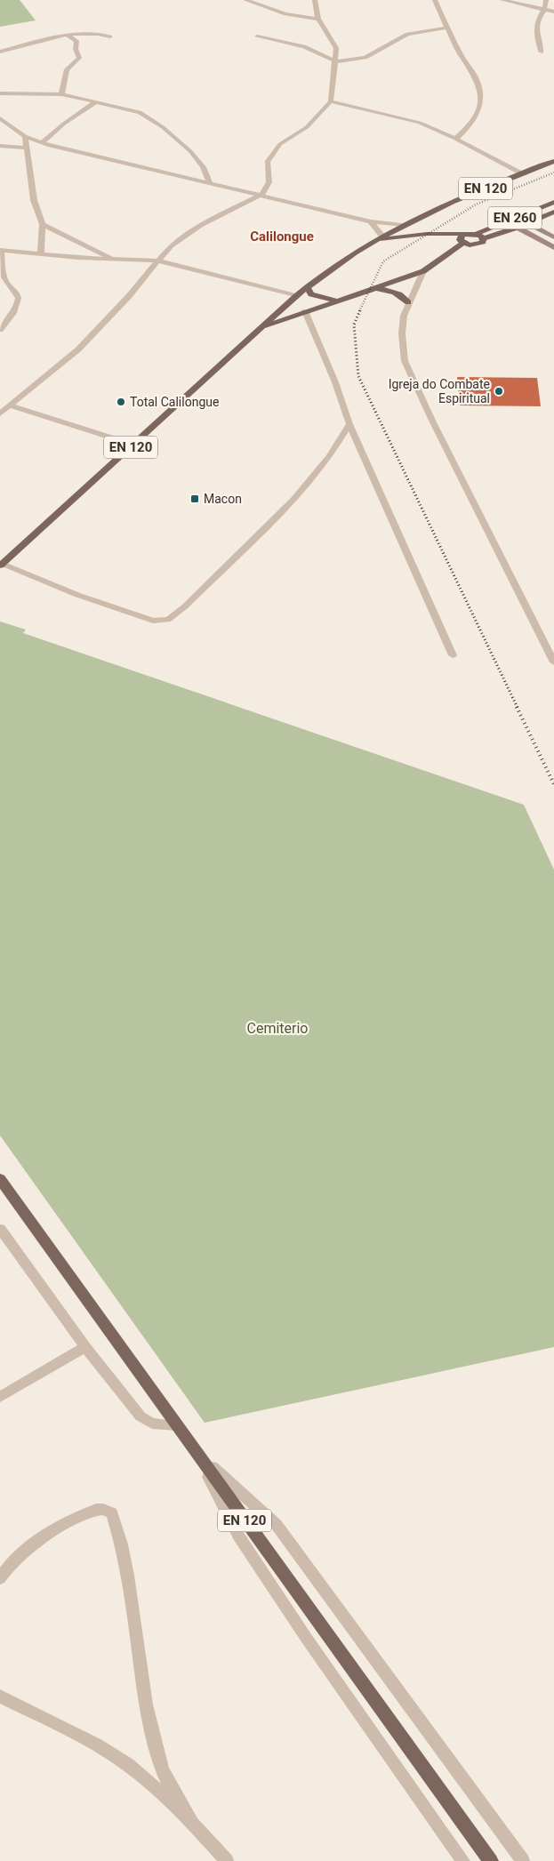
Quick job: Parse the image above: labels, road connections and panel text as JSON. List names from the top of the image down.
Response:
{
  "streets": {
    "main road": ["EN 120", "EN 260"]
  },
  "crossings": [
    ["EN 120", "EN 260"]
  ],
  "districts": ["Calilongue"],
  "parks": ["Cemiterio"],
  "places": {
    "other": ["Igreja do Combate Espiritual", "Total Calilongue"],
    "transit": ["Macon"]
  }
}
